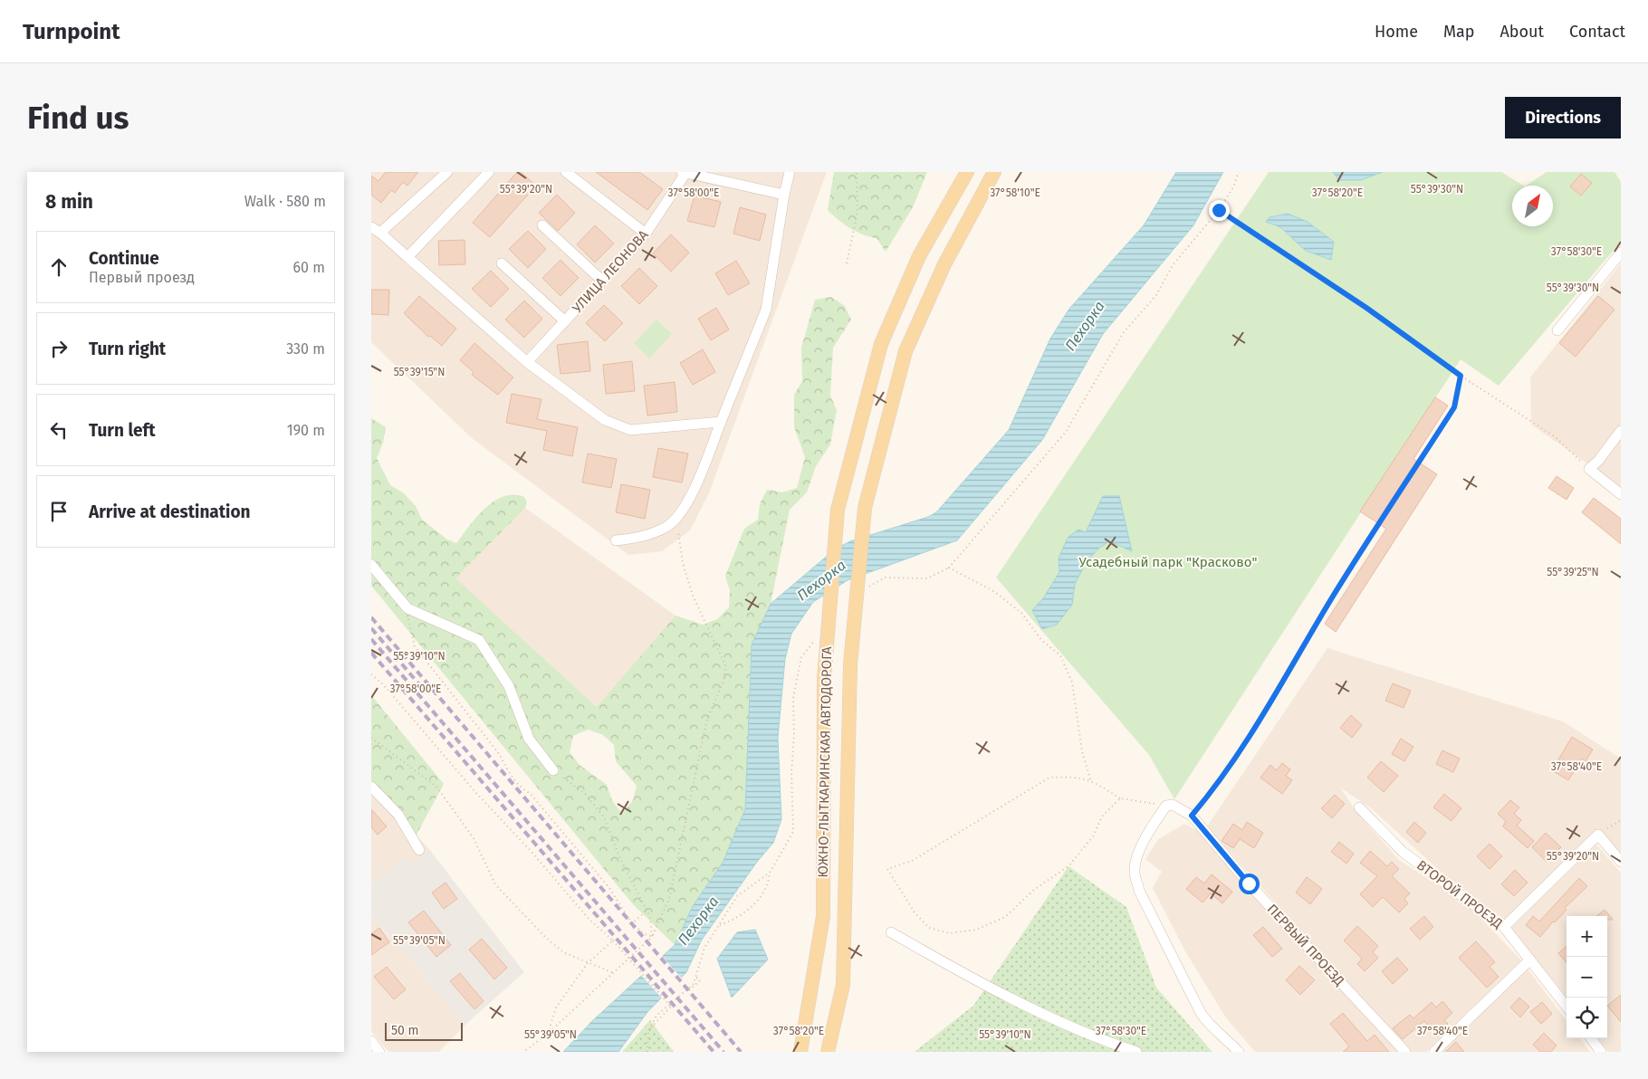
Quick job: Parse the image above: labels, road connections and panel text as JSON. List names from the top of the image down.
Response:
{
  "streets": {
    "main road": ["ЮЖНО-ЛЫТКАРИНСКАЯ АВТОДОРОГА"],
    "street": ["УЛИЦА ЛЕОНОВА", "ВТОРОЙ ПРОЕЗД", "ПЕРВЫЙ ПРОЕЗД"]
  },
  "water": ["Пехорка"],
  "parks": ["Усадебный парк \"Красково\""],
  "scale_bar": "50 m",
  "north": "top right",
  "page": {
    "header": "Turnpoint",
    "nav": [
      "Home",
      "Map",
      "About",
      "Contact"
    ],
    "buttons": "Directions",
    "title": "Find us",
    "heading": ["8 min", "Walk · 580 m"],
    "list": [
      ["Continue", "Первый проезд", "60 m"],
      ["Turn right", "330 m"],
      ["Turn left", "190 m"],
      "Arrive at destination"
    ],
    "map_buttons": ["+", "−"],
    "scale": "50 m"
  },
  "coordinates": [
    "55°39'30\"N",
    "55°39'20\"N",
    "37°58'00\"E",
    "37°58'10\"E",
    "37°58'20\"E",
    "37°58'30\"E",
    "55°39'15\"N",
    "55°39'25\"N",
    "55°39'10\"N",
    "37°58'40\"E",
    "55°39'05\"N"
  ]
}
